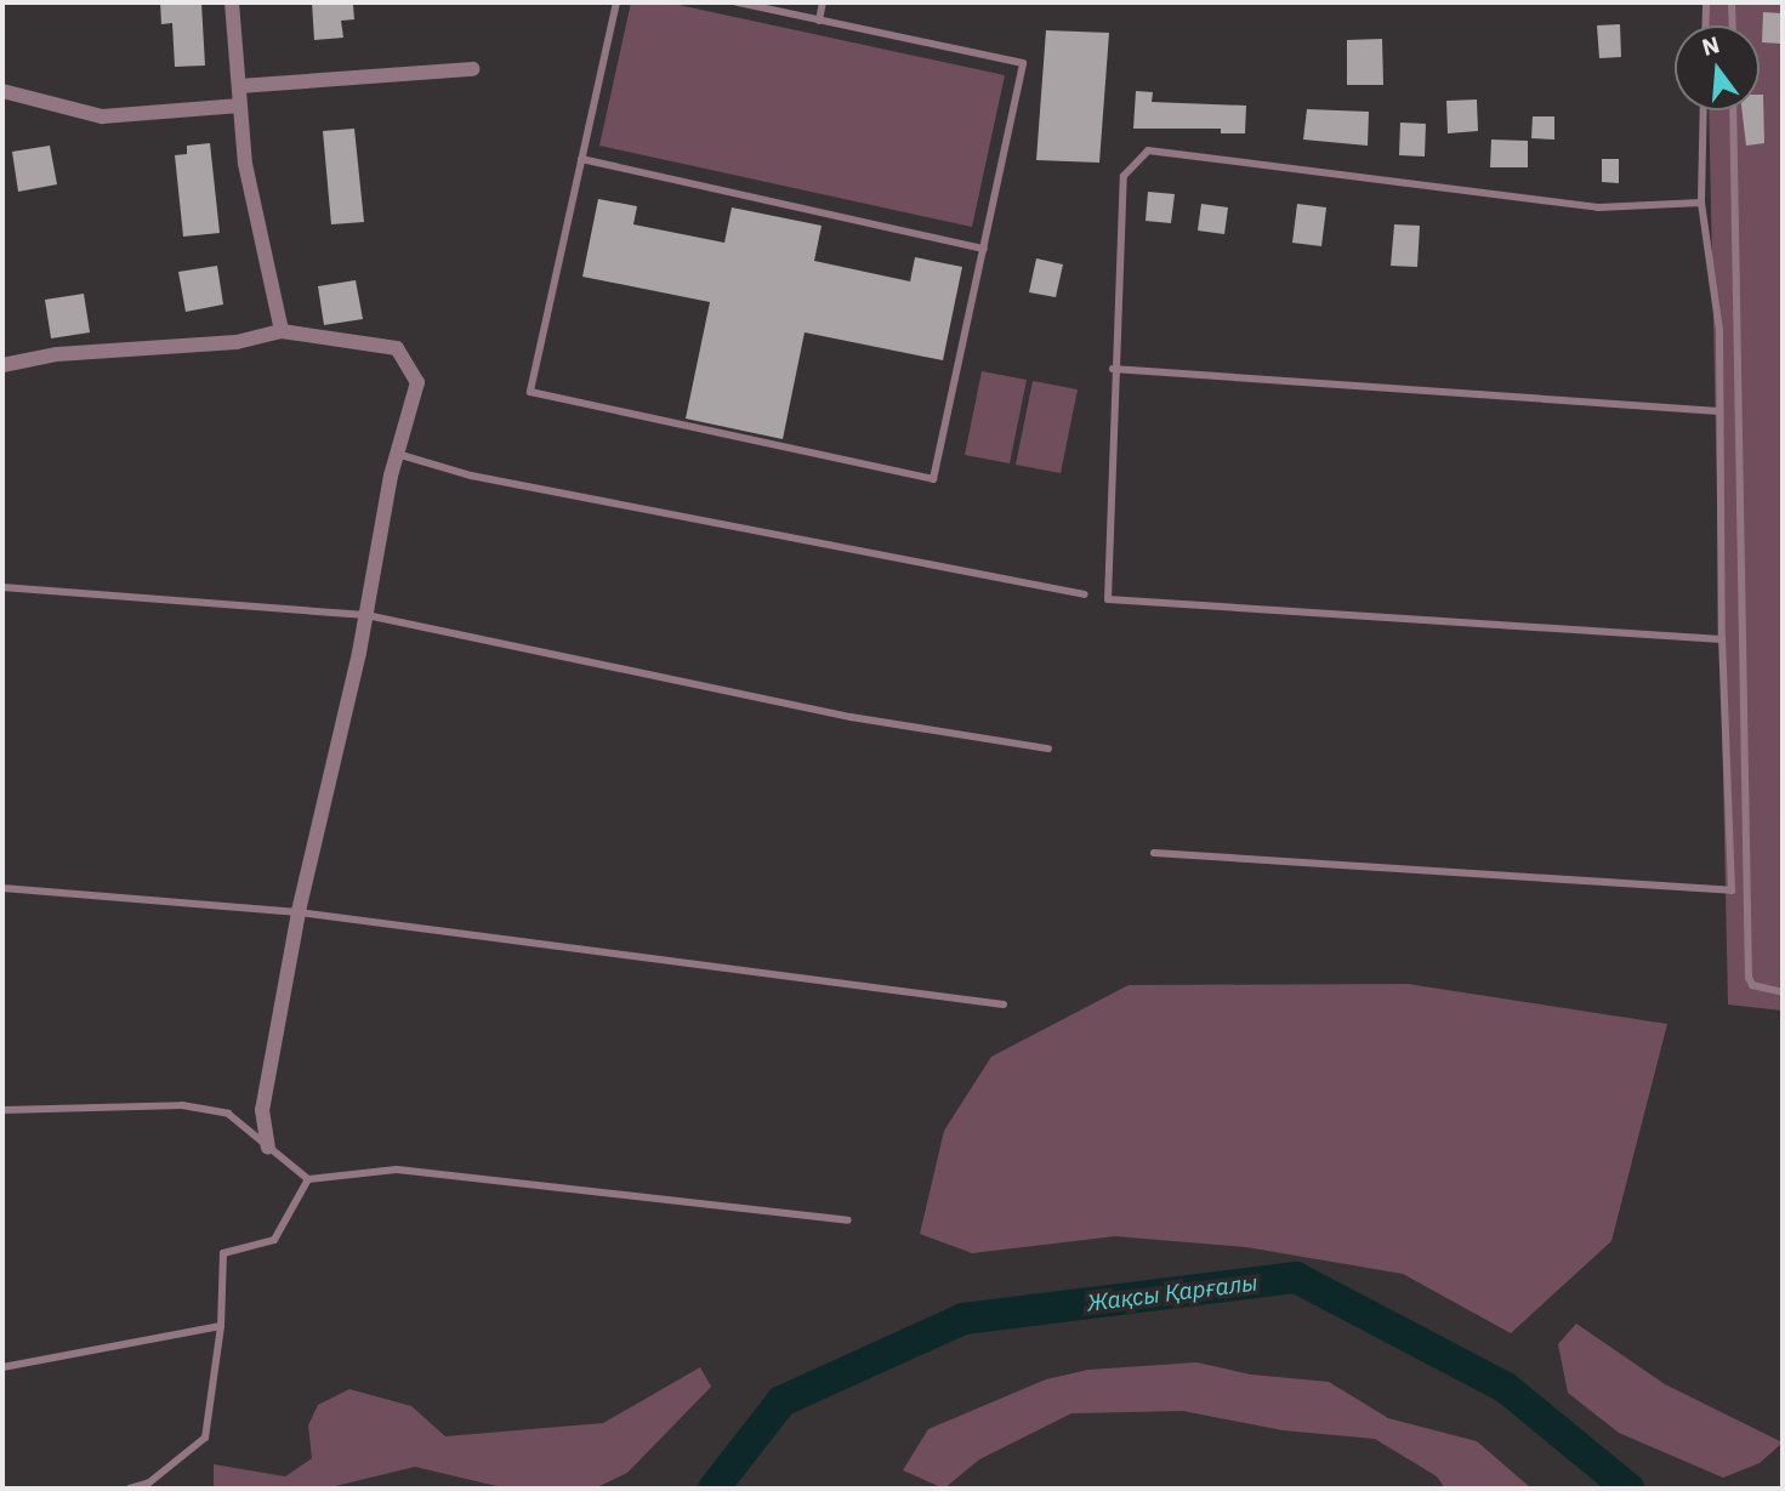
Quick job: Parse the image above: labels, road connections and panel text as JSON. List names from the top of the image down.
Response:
{
  "water": ["Жақсы Қарғалы"],
  "north": "top"
}
